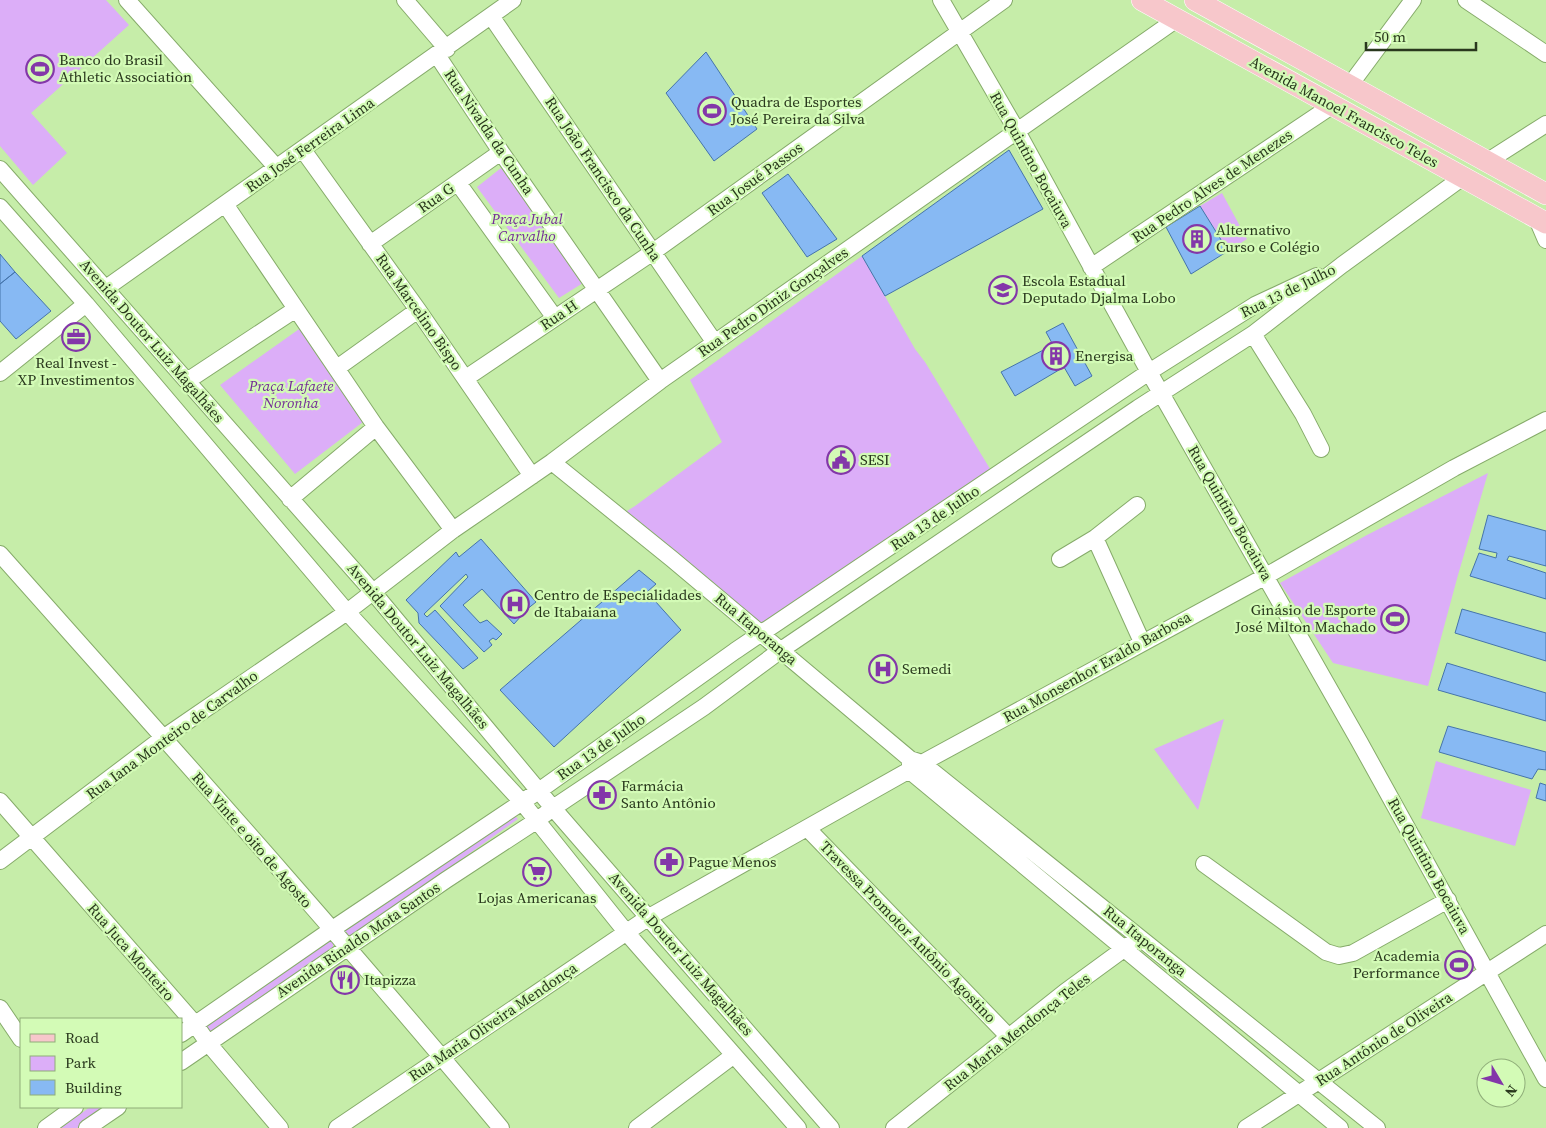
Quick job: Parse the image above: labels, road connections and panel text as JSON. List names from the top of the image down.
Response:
{
  "streets": {
    "main road": ["Avenida Manoel Francisco Teles"],
    "street": [
      "Rua Nivalda da Cunha",
      "Rua José Ferreira Lima",
      "Rua Quintino Bocaiuva",
      "Rua João Francisco da Cunha",
      "Rua Josué Passos",
      "Rua Pedro Alves de Menezes",
      "Rua G",
      "Rua 13 de Julho",
      "Rua Pedro Diniz Gonçalves",
      "Rua Marcelino Bispo",
      "Rua H",
      "Avenida Doutor Luiz Magalhães",
      "Rua Itaporanga",
      "Rua Monsenhor Eraldo Barbosa",
      "Rua Iana Monteiro de Carvalho",
      "Rua Vinte e oito de Agosto",
      "Travessa Promotor Antônio Agostino",
      "Avenida Rinaldo Mota Santos",
      "Rua Juca Monteiro",
      "Rua Maria Oliveira Mendonça",
      "Rua Maria Mendonça Teles",
      "Rua Antônio de Oliveira"
    ]
  },
  "crossings": [
    ["Avenida Manoel Francisco Teles", "Rua Pedro Alves de Menezes"],
    ["Avenida Manoel Francisco Teles", "Rua 13 de Julho"],
    ["Avenida Manoel Francisco Teles", "Rua Pedro Diniz Gonçalves"],
    ["Rua Nivalda da Cunha", "Rua José Ferreira Lima"],
    ["Rua Nivalda da Cunha", "Rua G"],
    ["Rua Nivalda da Cunha", "Rua Pedro Diniz Gonçalves"],
    ["Rua Nivalda da Cunha", "Rua H"],
    ["Rua José Ferreira Lima", "Rua João Francisco da Cunha"],
    ["Rua José Ferreira Lima", "Rua Marcelino Bispo"],
    ["Rua José Ferreira Lima", "Avenida Doutor Luiz Magalhães"],
    ["Rua Quintino Bocaiuva", "Rua Josué Passos"],
    ["Rua Quintino Bocaiuva", "Rua Pedro Alves de Menezes"],
    ["Rua Quintino Bocaiuva", "Rua 13 de Julho"],
    ["Rua Quintino Bocaiuva", "Rua Pedro Diniz Gonçalves"],
    ["Rua Quintino Bocaiuva", "Rua Monsenhor Eraldo Barbosa"],
    ["Rua Quintino Bocaiuva", "Rua Antônio de Oliveira"],
    ["Rua João Francisco da Cunha", "Rua Josué Passos"],
    ["Rua João Francisco da Cunha", "Rua Pedro Diniz Gonçalves"],
    ["Rua João Francisco da Cunha", "Rua H"],
    ["Rua Josué Passos", "Rua H"],
    ["Rua G", "Rua Marcelino Bispo"],
    ["Rua 13 de Julho", "Avenida Doutor Luiz Magalhães"],
    ["Rua 13 de Julho", "Rua Itaporanga"],
    ["Rua 13 de Julho", "Avenida Rinaldo Mota Santos"],
    ["Rua Pedro Diniz Gonçalves", "Rua Marcelino Bispo"],
    ["Rua Pedro Diniz Gonçalves", "Avenida Doutor Luiz Magalhães"],
    ["Rua Pedro Diniz Gonçalves", "Rua Itaporanga"],
    ["Rua Pedro Diniz Gonçalves", "Rua Iana Monteiro de Carvalho"],
    ["Rua Marcelino Bispo", "Rua H"],
    ["Avenida Doutor Luiz Magalhães", "Rua Monsenhor Eraldo Barbosa"],
    ["Avenida Doutor Luiz Magalhães", "Rua Iana Monteiro de Carvalho"],
    ["Avenida Doutor Luiz Magalhães", "Avenida Rinaldo Mota Santos"],
    ["Avenida Doutor Luiz Magalhães", "Rua Maria Oliveira Mendonça"],
    ["Rua Itaporanga", "Rua Monsenhor Eraldo Barbosa"],
    ["Rua Itaporanga", "Rua Maria Mendonça Teles"],
    ["Rua Itaporanga", "Rua Antônio de Oliveira"],
    ["Rua Monsenhor Eraldo Barbosa", "Travessa Promotor Antônio Agostino"],
    ["Rua Monsenhor Eraldo Barbosa", "Rua Maria Oliveira Mendonça"],
    ["Rua Iana Monteiro de Carvalho", "Rua Vinte e oito de Agosto"],
    ["Rua Iana Monteiro de Carvalho", "Rua Juca Monteiro"],
    ["Rua Vinte e oito de Agosto", "Avenida Rinaldo Mota Santos"],
    ["Rua Vinte e oito de Agosto", "Rua Maria Oliveira Mendonça"],
    ["Travessa Promotor Antônio Agostino", "Rua Maria Mendonça Teles"],
    ["Avenida Rinaldo Mota Santos", "Rua Juca Monteiro"]
  ],
  "parks": ["Praça Jubal Carvalho", "Praça Lafaete Noronha"],
  "places": {
    "sports": [
      "Banco do Brasil Athletic Association",
      "Quadra de Esportes José Pereira da Silva",
      "Ginásio de Esporte José Milton Machado",
      "Academia Performance"
    ],
    "building": ["Alternativo Curso e Colégio", "Energisa"],
    "school or university": ["Escola Estadual Deputado Djalma Lobo"],
    "office": ["Real Invest - XP Investimentos"],
    "public building": ["SESI"],
    "hospital": ["Centro de Especialidades de Itabaiana", "Semedi"],
    "pharmacy": ["Farmácia Santo Antônio", "Pague Menos"],
    "supermarket": ["Lojas Americanas"],
    "restaurant": ["Itapizza"]
  },
  "legend": ["Road", "Park", "Building"],
  "scale_bar": "50 m",
  "north": "bottom right"
}
